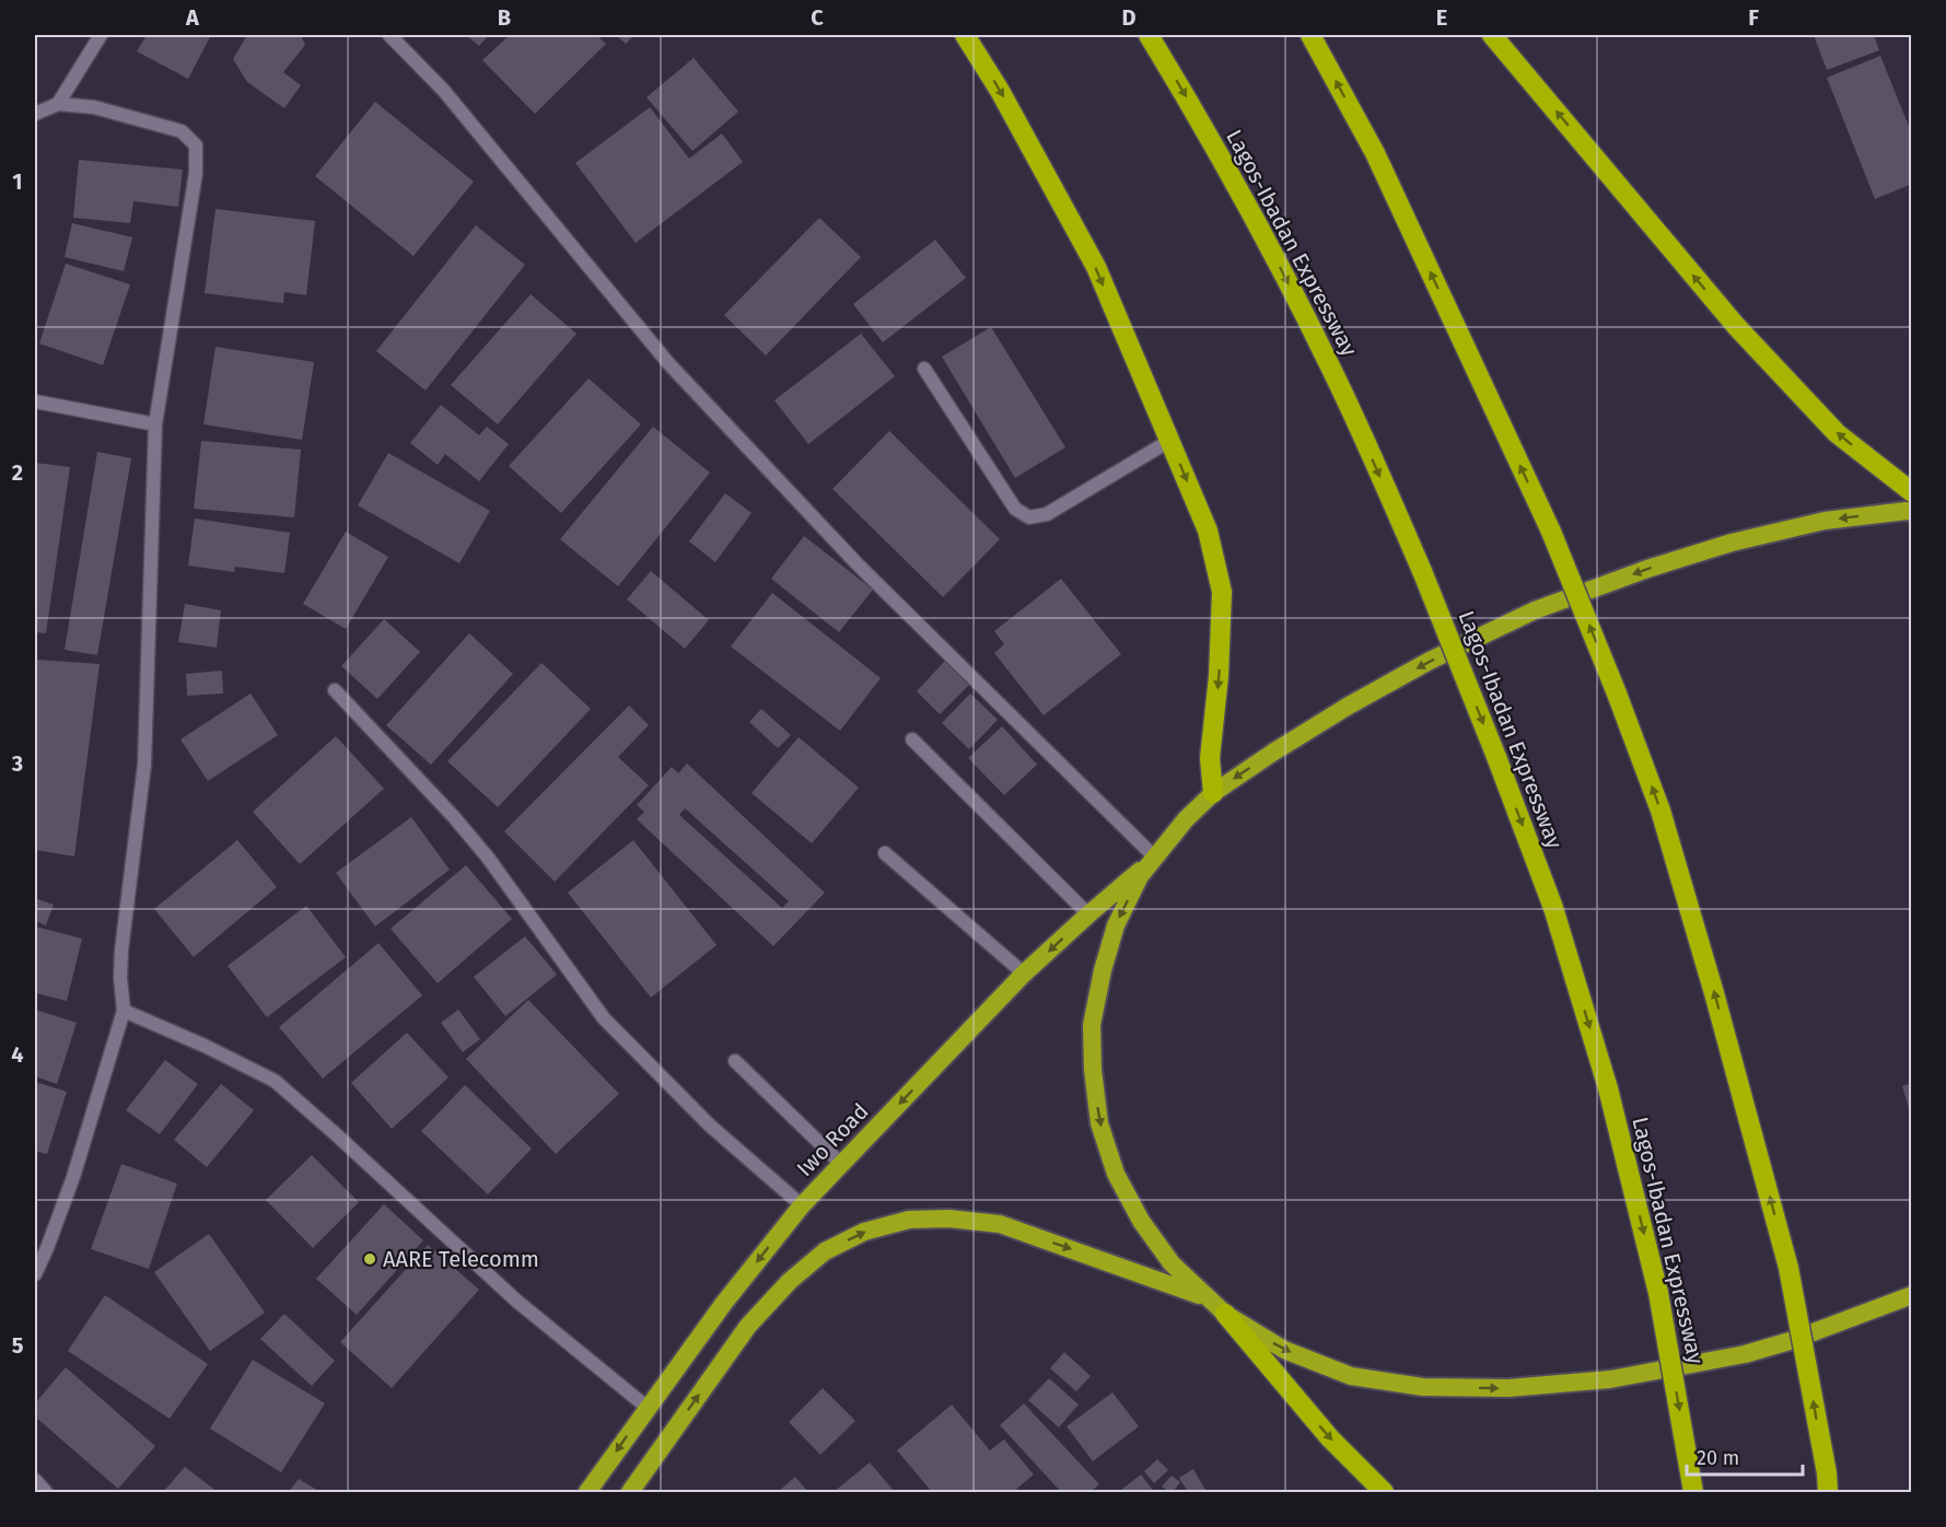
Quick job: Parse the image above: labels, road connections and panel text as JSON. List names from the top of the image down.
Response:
{
  "streets": {
    "highway": ["Lagos-Ibadan Expressway", "Iwo Road"]
  },
  "one_way": ["Iwo Road"],
  "places": ["AARE Telecomm"],
  "scale_bar": "20 m",
  "grid": {
    "columns": [
      "A",
      "B",
      "C",
      "D",
      "E",
      "F"
    ],
    "rows": [
      "1",
      "2",
      "3",
      "4",
      "5"
    ]
  }
}
